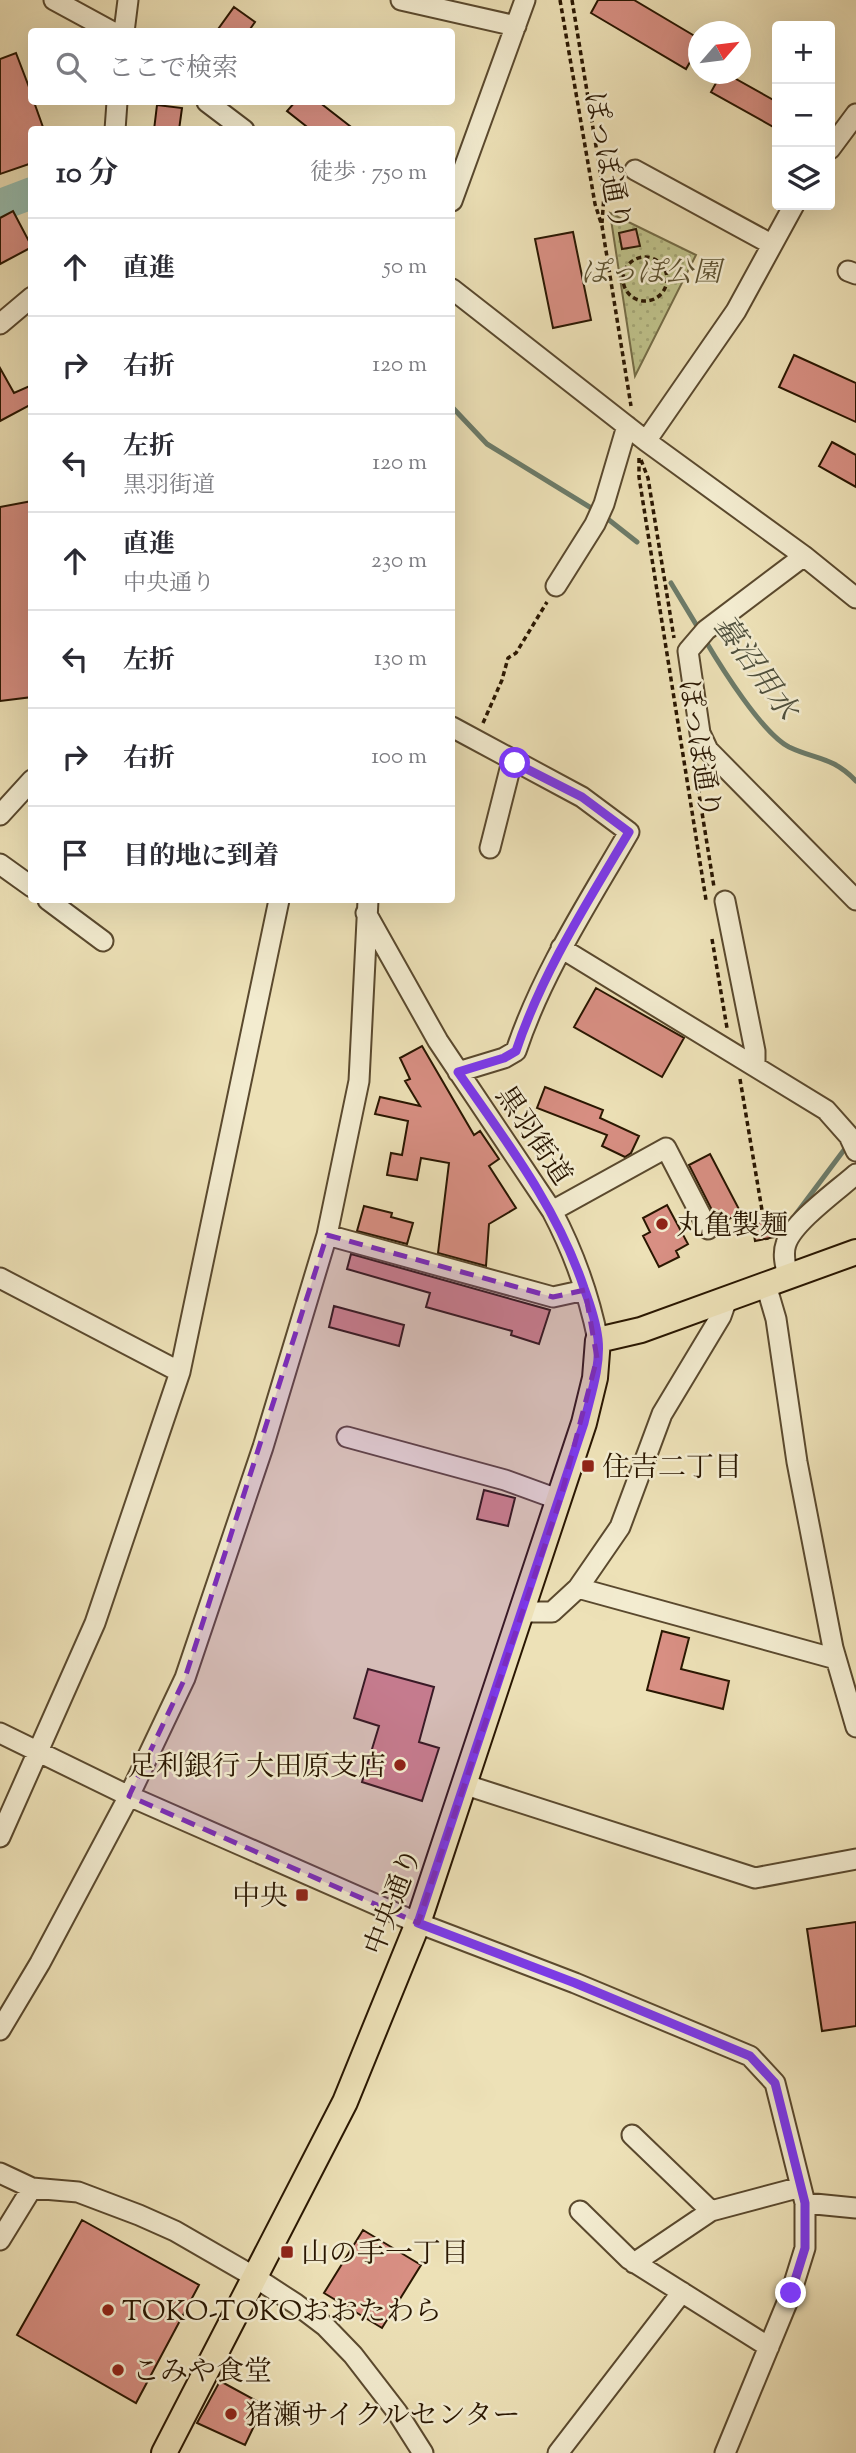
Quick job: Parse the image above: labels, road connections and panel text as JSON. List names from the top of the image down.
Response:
{
  "streets": {
    "main road": ["中央通り"],
    "street": ["黒羽街道"],
    "path": ["ぽっぽ通り"]
  },
  "crossings": [
    ["黒羽街道", "中央通り"]
  ],
  "water": ["蟇沼用水"],
  "parks": ["ぽっぽ公園"],
  "places": {
    "other": [
      "丸亀製麺",
      "足利銀行 大田原支店",
      "TOKO-TOKOおおたわら",
      "こみや食堂",
      "猪瀬サイクルセンター"
    ],
    "transit": ["住吉二丁目", "中央", "山の手一丁目"]
  },
  "north": "top right",
  "page": {
    "map_buttons": ["+", "−"],
    "search": "ここで検索",
    "heading": ["10 分", "徒歩 · 750 m"],
    "list": [
      ["直進", "50 m"],
      ["右折", "120 m"],
      ["左折", "黒羽街道", "120 m"],
      ["直進", "中央通り", "230 m"],
      ["左折", "130 m"],
      ["右折", "100 m"],
      "目的地に到着"
    ]
  }
}
